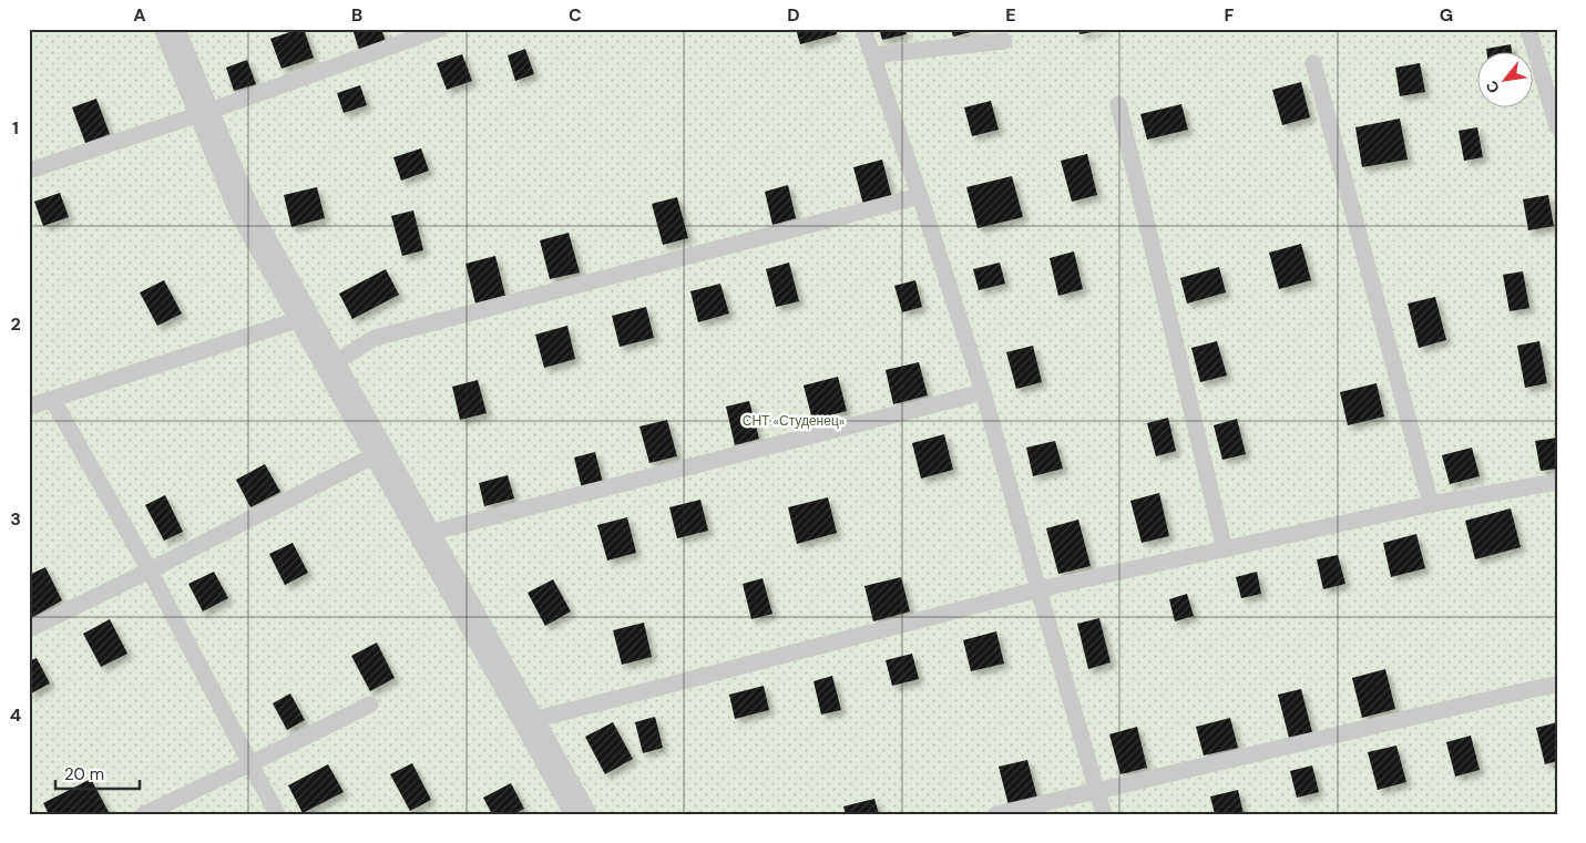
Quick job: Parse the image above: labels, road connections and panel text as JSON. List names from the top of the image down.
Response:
{
  "parks": ["СНТ «Студенец»"],
  "scale_bar": "20 m",
  "north": "bottom left",
  "grid": {
    "columns": [
      "A",
      "B",
      "C",
      "D",
      "E",
      "F",
      "G"
    ],
    "rows": [
      "1",
      "2",
      "3",
      "4"
    ]
  }
}
